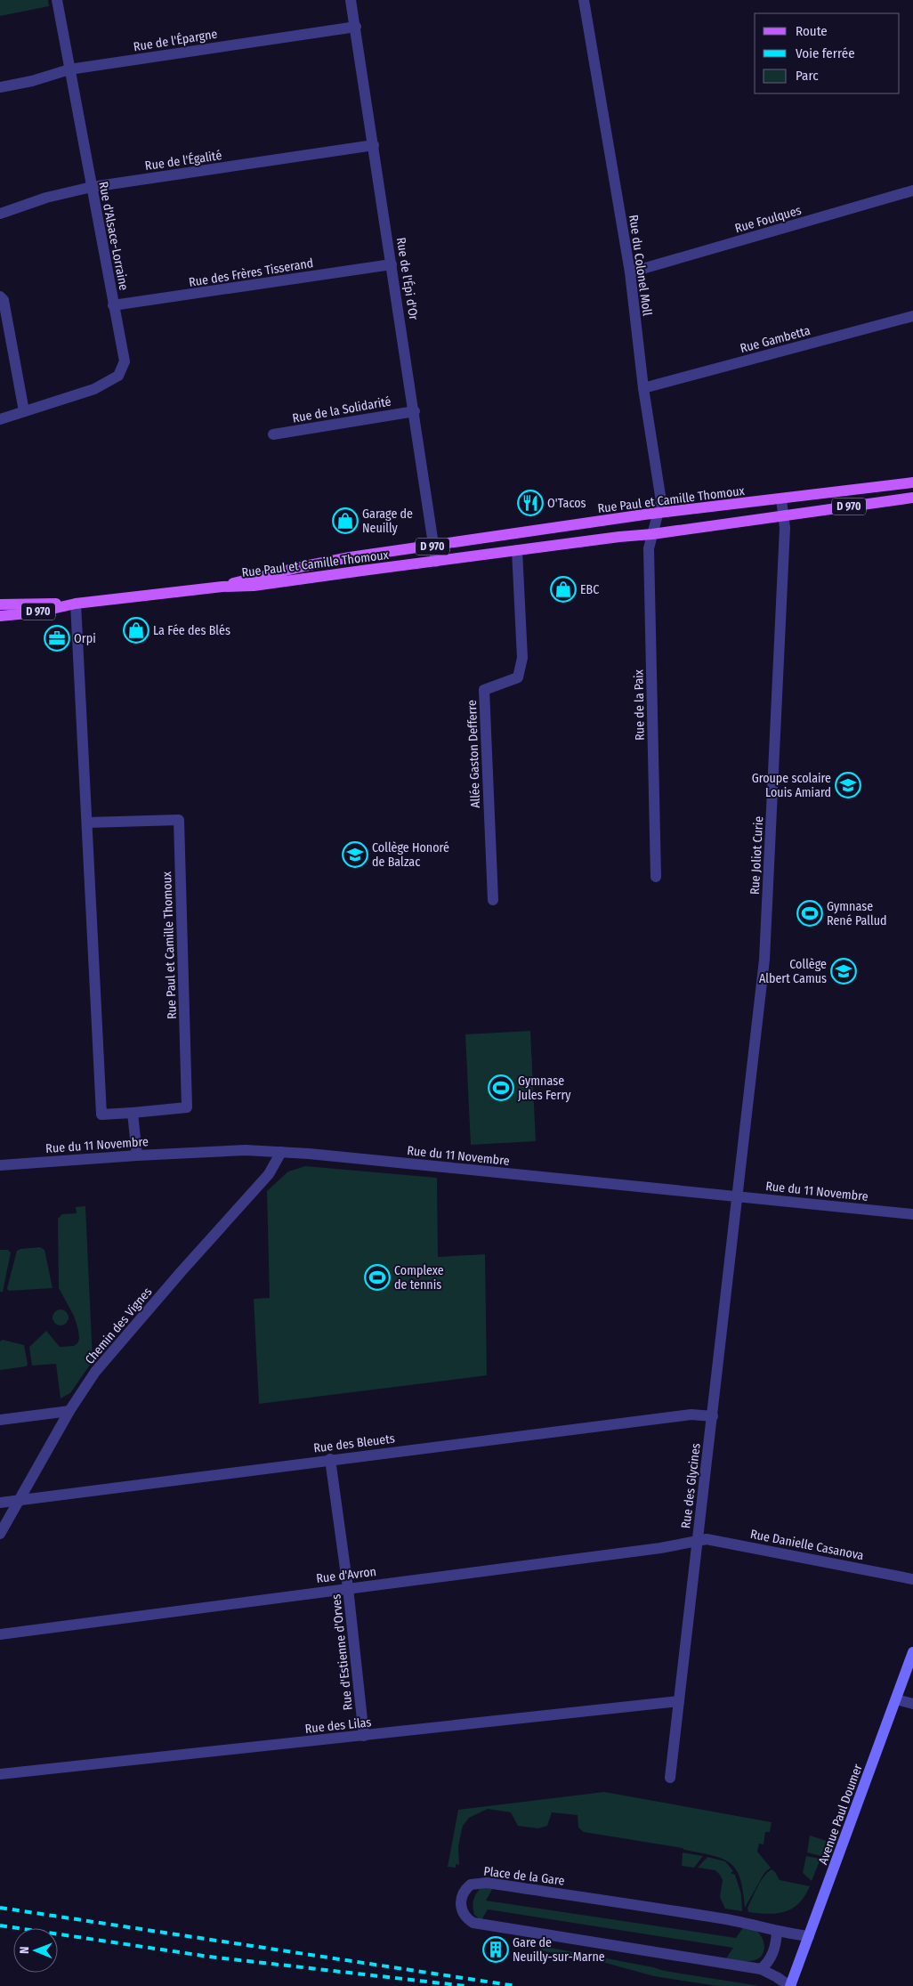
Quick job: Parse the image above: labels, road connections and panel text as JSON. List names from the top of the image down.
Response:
{
  "streets": {
    "main road": ["Rue Paul et Camille Thomoux", "D 970", "Avenue Paul Doumer"],
    "street": [
      "Rue de l'Épargne",
      "Rue de l'Égalité",
      "Rue Foulques",
      "Rue d'Alsace-Lorraine",
      "Rue du Colonel Moll",
      "Rue des Frères Tisserand",
      "Rue de l'Épi d'Or",
      "Rue Gambetta",
      "Rue de la Solidarité",
      "Rue de la Paix",
      "Allée Gaston Defferre",
      "Rue Joliot Curie",
      "Rue du 11 Novembre",
      "Chemin des Vignes",
      "Rue des Bleuets",
      "Rue des Glycines",
      "Rue Danielle Casanova",
      "Rue d'Avron",
      "Rue d'Estienne d'Orves",
      "Rue des Lilas",
      "Place de la Gare"
    ]
  },
  "crossings": [
    ["Rue de l'Épargne", "Rue d'Alsace-Lorraine"],
    ["Rue de l'Épargne", "Rue de l'Épi d'Or"],
    ["Rue de l'Égalité", "Rue d'Alsace-Lorraine"],
    ["Rue de l'Égalité", "Rue de l'Épi d'Or"],
    ["Rue Foulques", "Rue du Colonel Moll"],
    ["Rue d'Alsace-Lorraine", "Rue des Frères Tisserand"],
    ["Rue du Colonel Moll", "Rue Gambetta"],
    ["Rue du Colonel Moll", "Rue Paul et Camille Thomoux"],
    ["Rue du Colonel Moll", "Rue de la Paix"],
    ["Rue des Frères Tisserand", "Rue de l'Épi d'Or"],
    ["Rue de l'Épi d'Or", "Rue de la Solidarité"],
    ["Rue de l'Épi d'Or", "Rue Paul et Camille Thomoux"],
    ["Rue Paul et Camille Thomoux", "Rue de la Paix"],
    ["Rue Paul et Camille Thomoux", "Allée Gaston Defferre"],
    ["Rue Paul et Camille Thomoux", "Rue Joliot Curie"],
    ["Rue Joliot Curie", "Rue du 11 Novembre"],
    ["Rue Joliot Curie", "Rue des Glycines"],
    ["Rue du 11 Novembre", "Chemin des Vignes"],
    ["Rue du 11 Novembre", "Rue des Glycines"],
    ["Chemin des Vignes", "Rue des Bleuets"],
    ["Rue des Bleuets", "Rue des Glycines"],
    ["Rue des Bleuets", "Rue d'Estienne d'Orves"],
    ["Rue des Glycines", "Rue Danielle Casanova"],
    ["Rue des Glycines", "Rue d'Avron"],
    ["Rue des Glycines", "Rue des Lilas"],
    ["Rue Danielle Casanova", "Rue d'Avron"],
    ["Rue d'Avron", "Rue d'Estienne d'Orves"],
    ["Rue d'Estienne d'Orves", "Rue des Lilas"],
    ["Avenue Paul Doumer", "Place de la Gare"]
  ],
  "places": {
    "restaurant": ["O'Tacos"],
    "shop": ["Garage de Neuilly", "EBC", "La Fée des Blés"],
    "office": ["Orpi"],
    "school or university": ["Groupe scolaire Louis Amiard", "Collège Honoré de Balzac", "Collège Albert Camus"],
    "sports": ["Gymnase René Pallud", "Gymnase Jules Ferry", "Complexe de tennis"],
    "building": ["Gare de Neuilly-sur-Marne"]
  },
  "legend": ["Route", "Voie ferrée", "Parc"],
  "north": "left"
}
